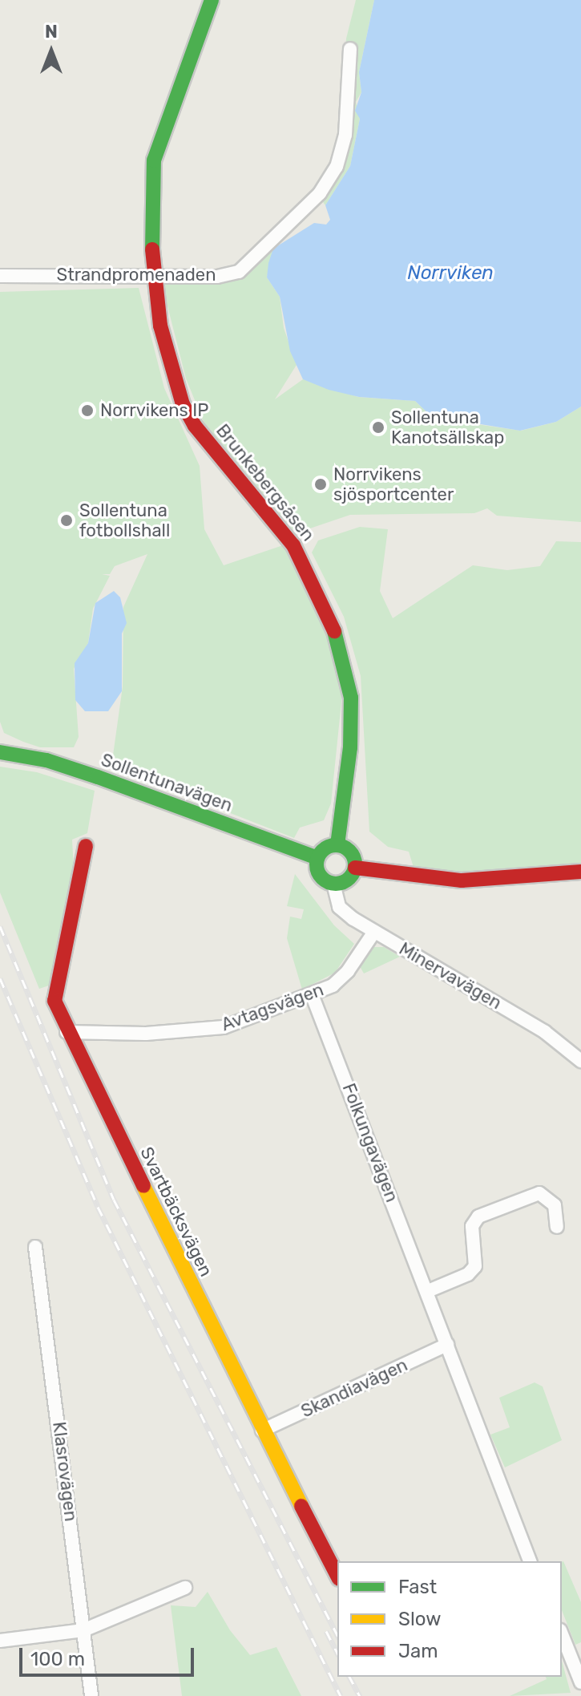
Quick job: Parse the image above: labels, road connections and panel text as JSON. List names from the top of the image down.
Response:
{
  "streets": {
    "street": [
      "Strandpromenaden",
      "Brunkebergsåsen",
      "Sollentunavägen",
      "Minervavägen",
      "Avtagsvägen",
      "Folkungavägen",
      "Svartbäcksvägen",
      "Skandiavägen",
      "Klasrovägen"
    ]
  },
  "crossings": [
    ["Strandpromenaden", "Brunkebergsåsen"],
    ["Brunkebergsåsen", "Sollentunavägen"],
    ["Brunkebergsåsen", "Minervavägen"],
    ["Sollentunavägen", "Minervavägen"],
    ["Minervavägen", "Avtagsvägen"],
    ["Avtagsvägen", "Folkungavägen"],
    ["Avtagsvägen", "Svartbäcksvägen"],
    ["Folkungavägen", "Skandiavägen"],
    ["Svartbäcksvägen", "Skandiavägen"]
  ],
  "water": ["Norrviken"],
  "places": [
    "Norrvikens IP",
    "Sollentuna Kanotsällskap",
    "Norrvikens sjösportcenter",
    "Sollentuna fotbollshall"
  ],
  "legend": ["Fast", "Slow", "Jam"],
  "scale_bar": "100 m",
  "north": "top"
}
